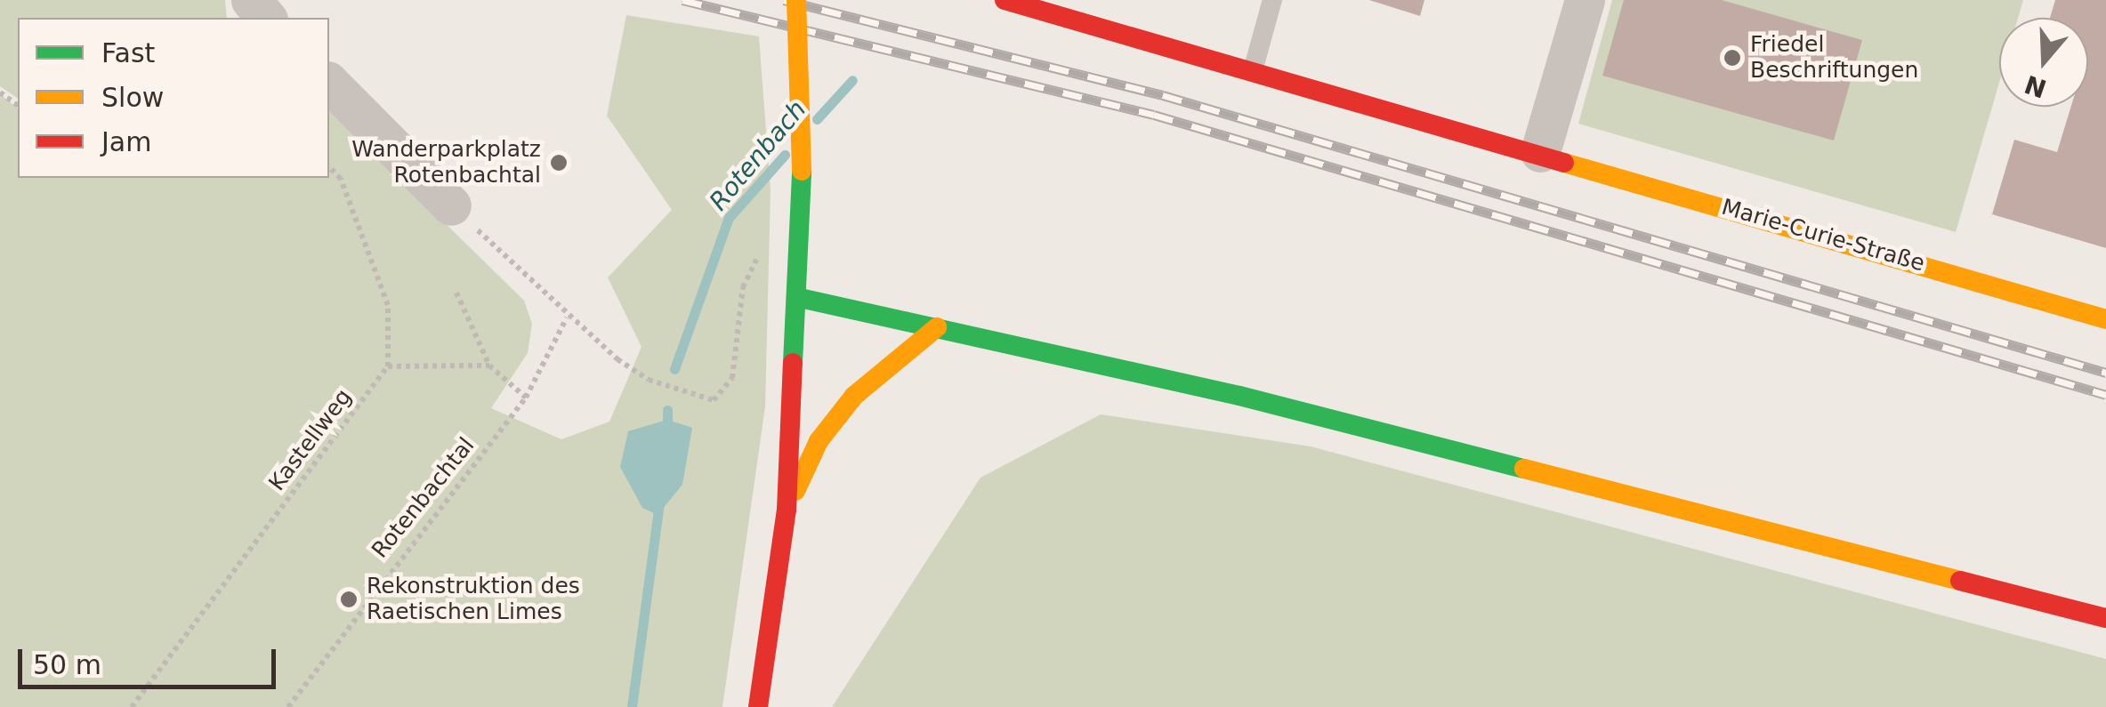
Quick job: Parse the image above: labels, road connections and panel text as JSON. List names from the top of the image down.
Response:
{
  "streets": {
    "street": ["Marie-Curie-Straße"],
    "path": ["Kastellweg", "Rotenbachtal"]
  },
  "water": ["Rotenbach"],
  "places": ["Friedel Beschriftungen", "Wanderparkplatz Rotenbachtal", "Rekonstruktion des Raetischen Limes"],
  "legend": ["Fast", "Slow", "Jam"],
  "scale_bar": "50 m",
  "north": "bottom"
}
